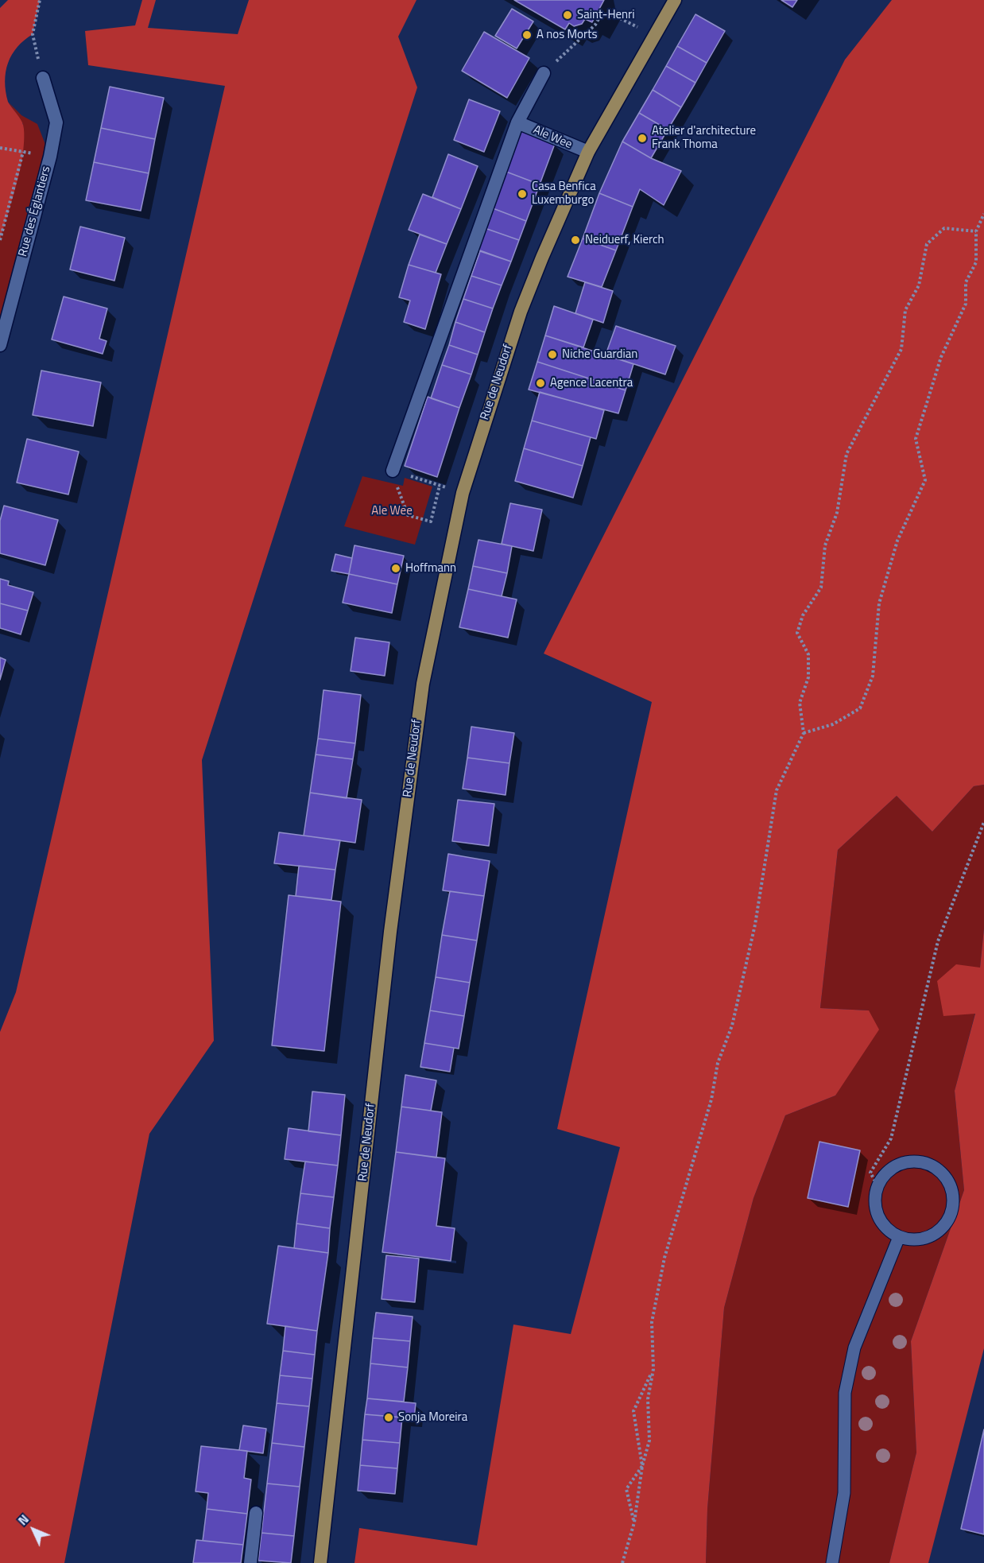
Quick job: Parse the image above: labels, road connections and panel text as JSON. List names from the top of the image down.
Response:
{
  "streets": {
    "main road": ["Rue de Neudorf"],
    "street": ["Ale Wee", "Rue des Églantiers"]
  },
  "crossings": [
    ["Ale Wee", "Rue de Neudorf"]
  ],
  "parks": ["Ale Wee"],
  "places": [
    "Saint-Henri",
    "A nos Morts",
    "Atelier d'architecture Frank Thoma",
    "Casa Benfica Luxemburgo",
    "Neiduerf, Kierch",
    "Niche Guardian",
    "Agence Lacentra",
    "Hoffmann",
    "Sonja Moreira"
  ],
  "north": "top left"
}
